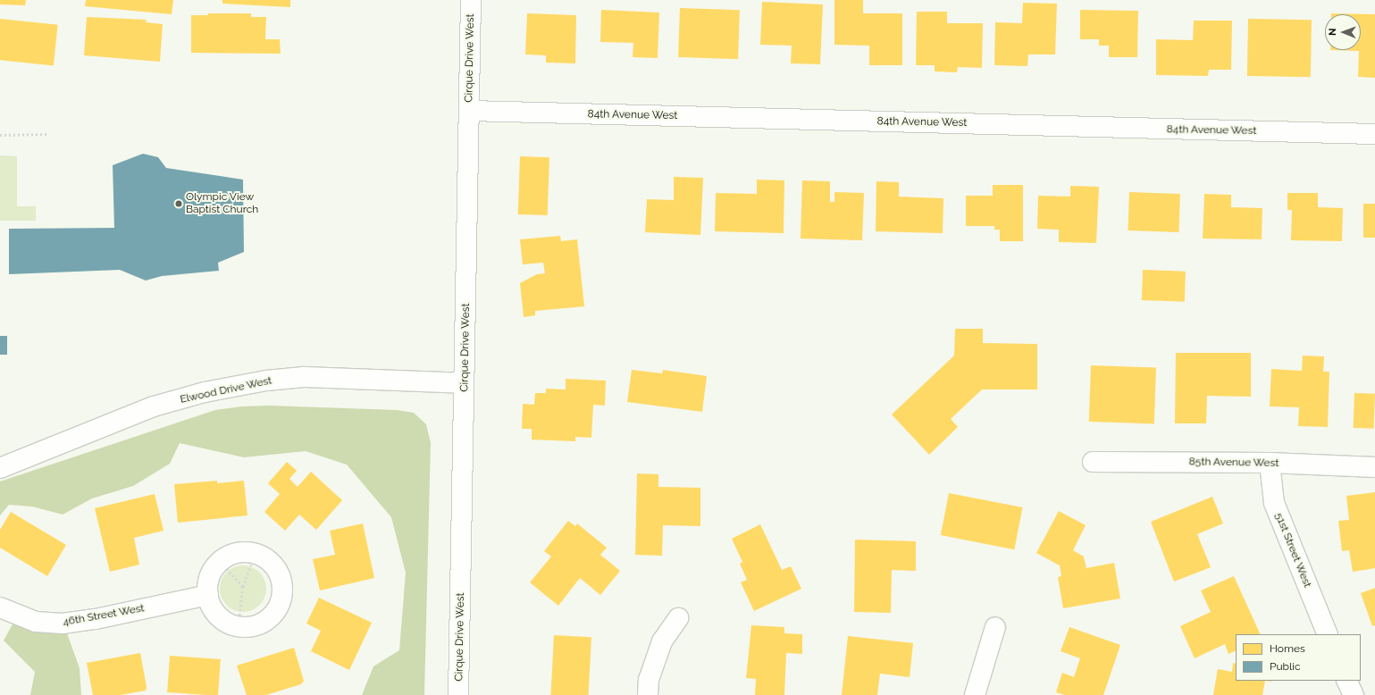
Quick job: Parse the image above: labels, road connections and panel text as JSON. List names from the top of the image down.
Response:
{
  "streets": {
    "street": [
      "Cirque Drive West",
      "84th Avenue West",
      "Elwood Drive West",
      "85th Avenue West",
      "51st Street West",
      "46th Street West"
    ]
  },
  "crossings": [
    ["Cirque Drive West", "84th Avenue West"],
    ["Cirque Drive West", "Elwood Drive West"],
    ["85th Avenue West", "51st Street West"]
  ],
  "places": ["Olympic View Baptist Church"],
  "legend": ["Homes", "Public"],
  "north": "left"
}
